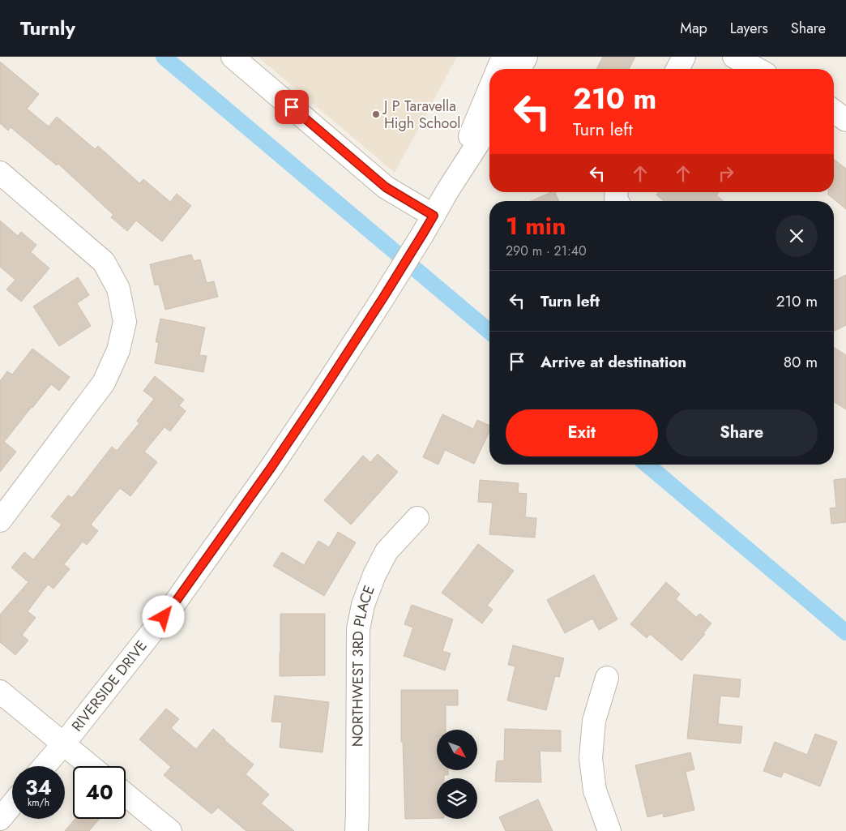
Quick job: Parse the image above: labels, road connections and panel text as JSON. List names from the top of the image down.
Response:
{
  "streets": {
    "street": ["NORTHWEST 3RD PLACE", "RIVERSIDE DRIVE"]
  },
  "places": ["J P Taravella High School"],
  "north": "bottom right",
  "page": {
    "header": "Turnly",
    "nav": ["Map", "Layers", "Share"],
    "turn": ["210 m", "Turn left"],
    "heading": ["1 min", "290 m · 21:40"],
    "list": [
      {
        "name": "Turn left",
        "value": "210 m"
      },
      {
        "name": "Arrive at destination",
        "value": "80 m"
      }
    ],
    "buttons": ["Exit", "Share"],
    "speed": "34 km/h",
    "limit": "40"
  }
}
